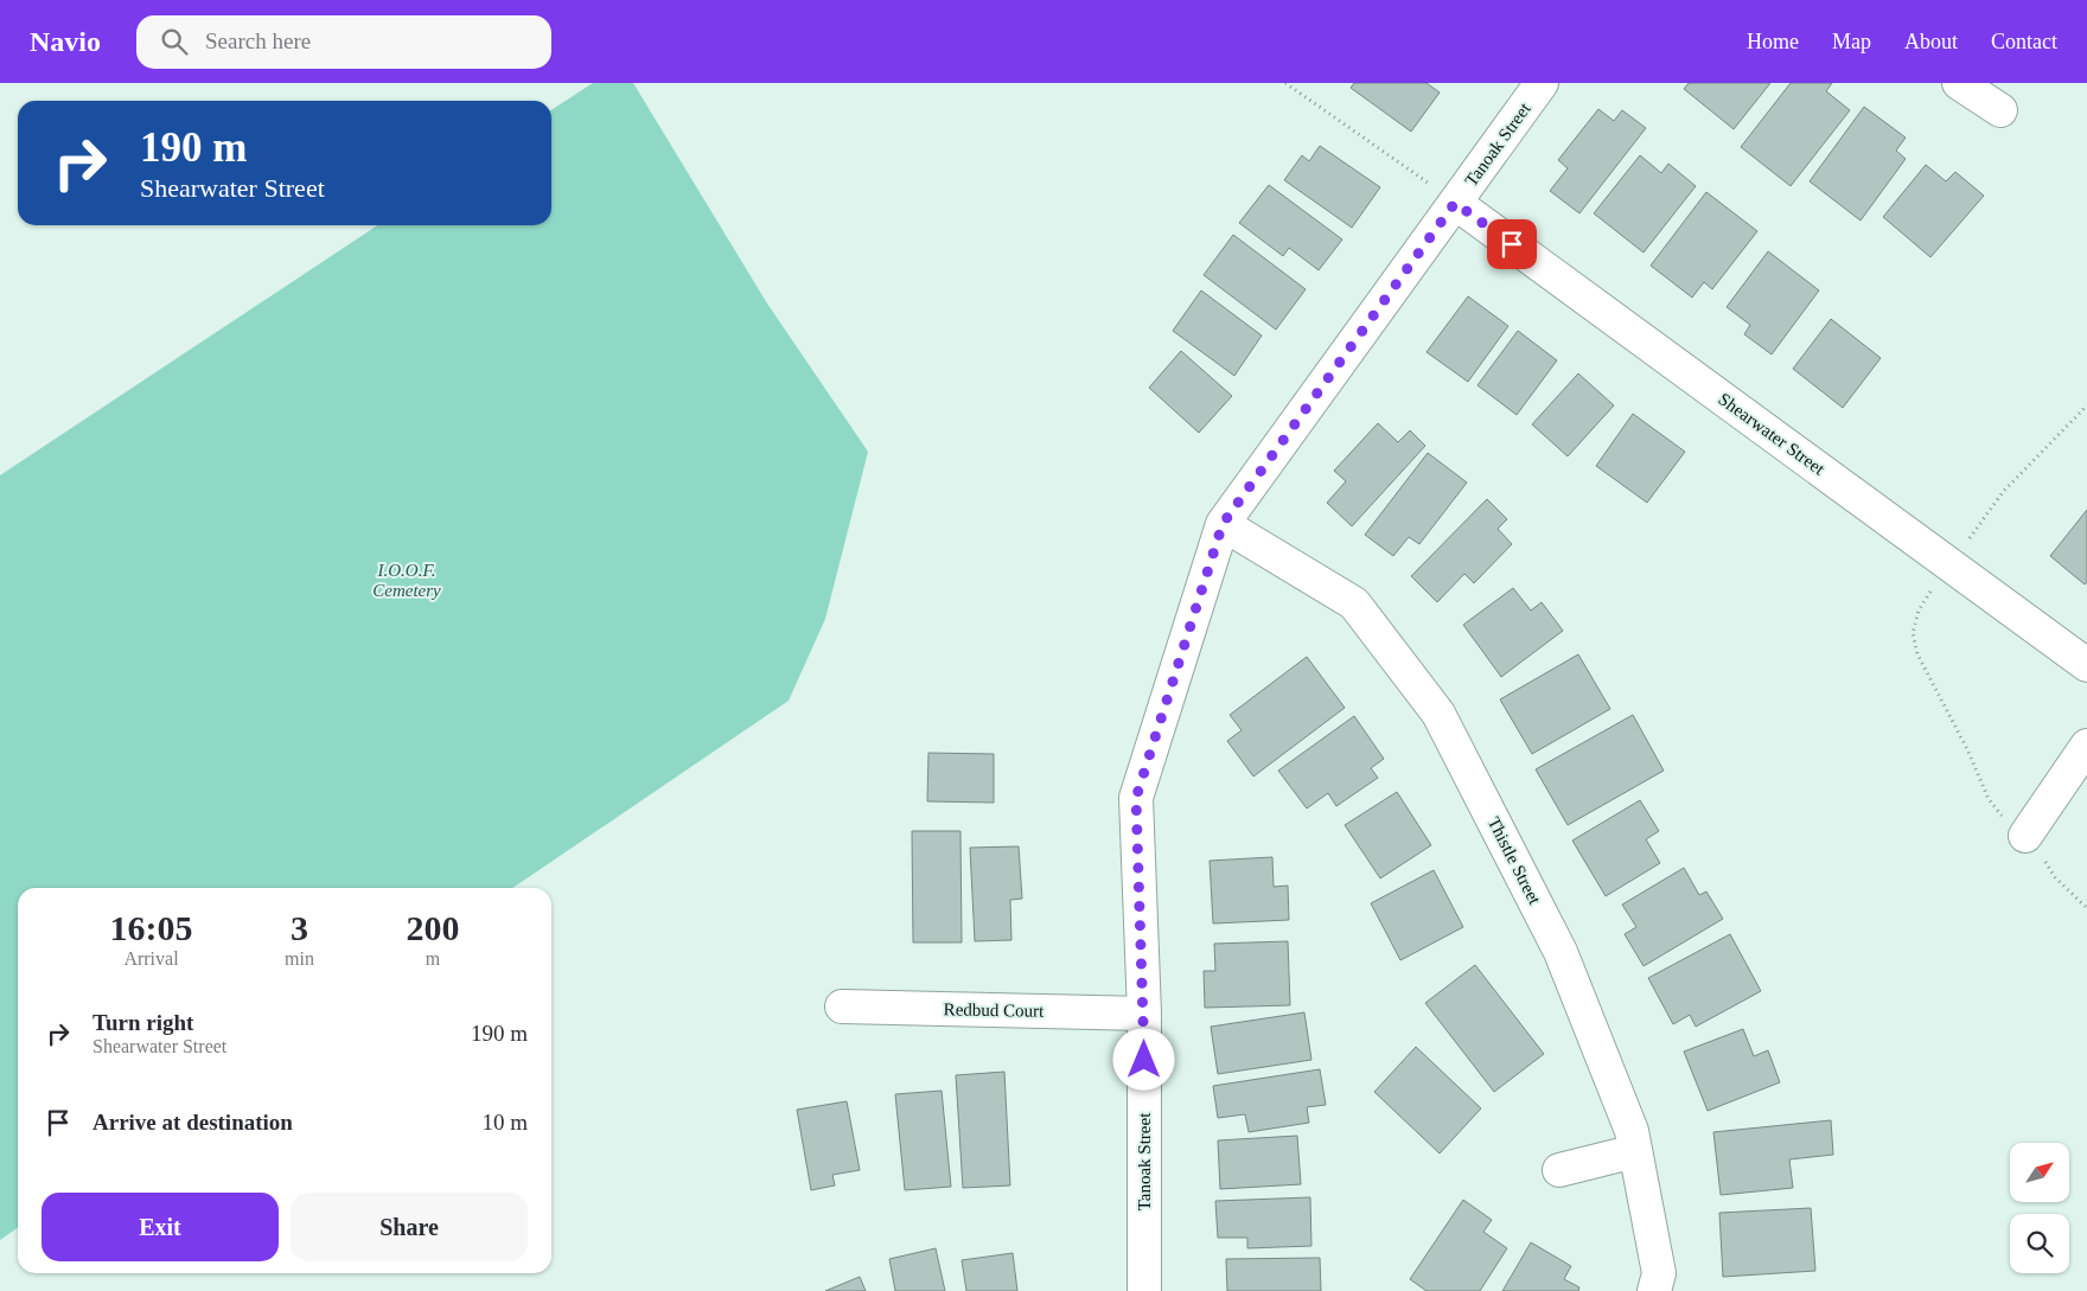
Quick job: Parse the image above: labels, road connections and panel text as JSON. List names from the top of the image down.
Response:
{
  "streets": {
    "street": [
      "Tanoak Street",
      "Shearwater Street",
      "Thistle Street",
      "Redbud Court"
    ]
  },
  "crossings": [
    ["Tanoak Street", "Shearwater Street"],
    ["Tanoak Street", "Thistle Street"],
    ["Tanoak Street", "Redbud Court"]
  ],
  "parks": ["I.O.O.F. Cemetery"],
  "north": "top right",
  "page": {
    "header": "Navio",
    "search": "Search here",
    "nav": [
      "Home",
      "Map",
      "About",
      "Contact"
    ],
    "turn": ["190 m", "Shearwater Street"],
    "eta": [
      "16:05",
      "Arrival",
      "3",
      "min",
      "200",
      "m"
    ],
    "list": [
      {
        "name": "Turn right",
        "note": "Shearwater Street",
        "value": "190 m"
      },
      {
        "name": "Arrive at destination",
        "value": "10 m"
      }
    ],
    "buttons": ["Exit", "Share"]
  }
}
